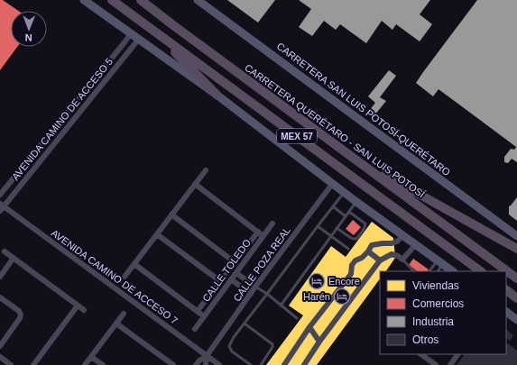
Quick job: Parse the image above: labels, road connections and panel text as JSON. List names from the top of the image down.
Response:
{
  "streets": {
    "highway": ["CARRETERA QUERÉTARO - SAN LUIS POTOSÍ", "MEX 57"],
    "main road": ["CARRETERA SAN LUIS POTOSÍ-QUERÉTARO"],
    "street": [
      "AVENIDA CAMINO DE ACCESO 5",
      "CALLE POZA REAL",
      "CALLE TOLEDO",
      "AVENIDA CAMINO DE ACCESO 7"
    ]
  },
  "crossings": [
    ["AVENIDA CAMINO DE ACCESO 5", "AVENIDA CAMINO DE ACCESO 7"],
    ["CALLE POZA REAL", "AVENIDA CAMINO DE ACCESO 7"]
  ],
  "places": {
    "hotel": ["Encore", "Harén"]
  },
  "legend": [
    "Viviendas",
    "Comercios",
    "Industria",
    "Otros"
  ],
  "north": "bottom"
}
